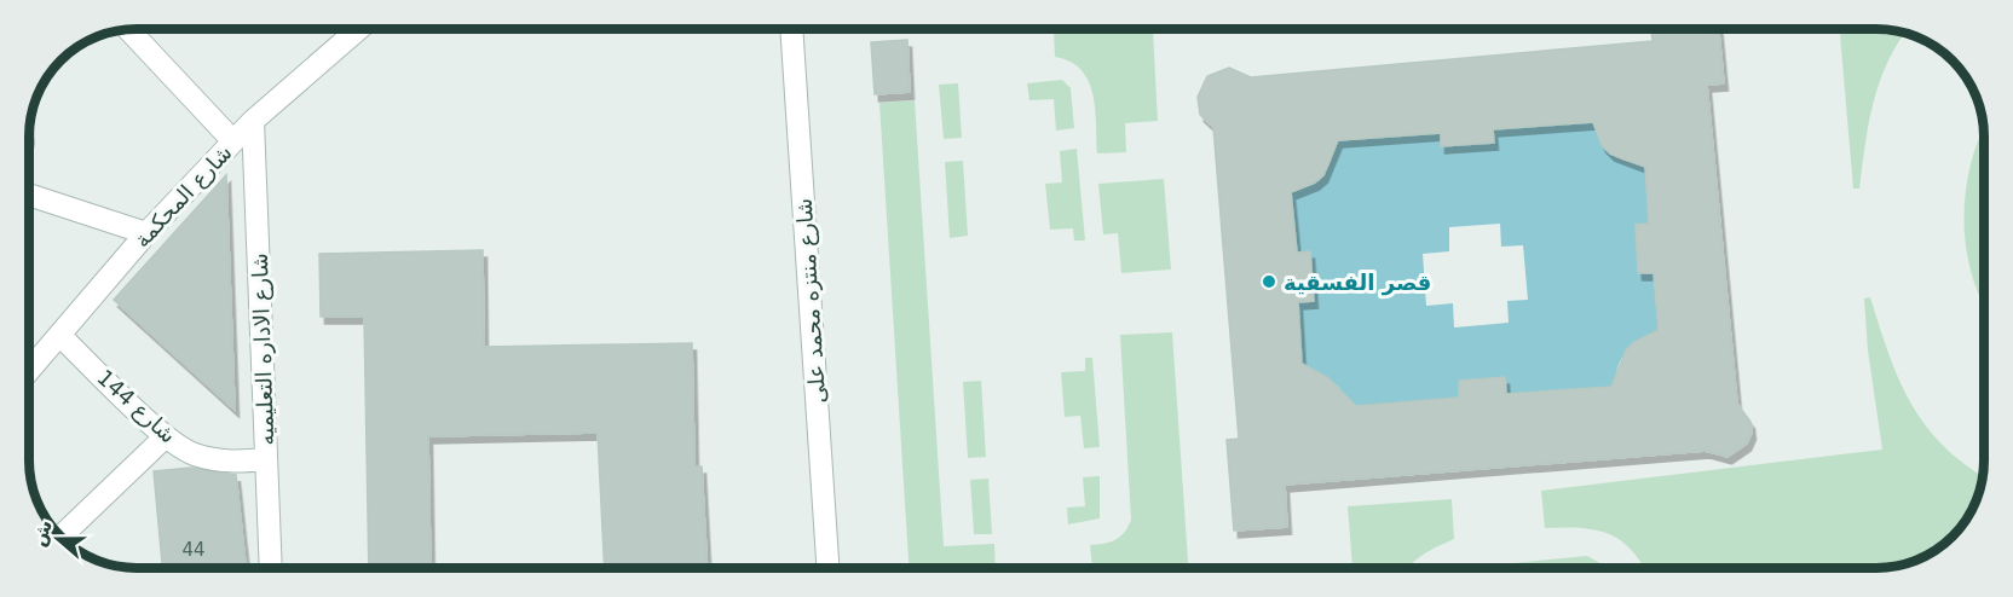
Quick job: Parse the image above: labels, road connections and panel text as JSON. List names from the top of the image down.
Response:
{
  "streets": {
    "street": [
      "شارع المحكمة",
      "شارع منتزه محمد على",
      "شارع الاداره التعليميه",
      "شارع 144"
    ]
  },
  "crossings": [
    ["شارع المحكمة", "شارع الاداره التعليميه"],
    ["شارع المحكمة", "شارع 144"],
    ["شارع الاداره التعليميه", "شارع 144"]
  ],
  "places": ["قصر الفسقية"],
  "house_numbers": ["44"],
  "north": "left"
}
